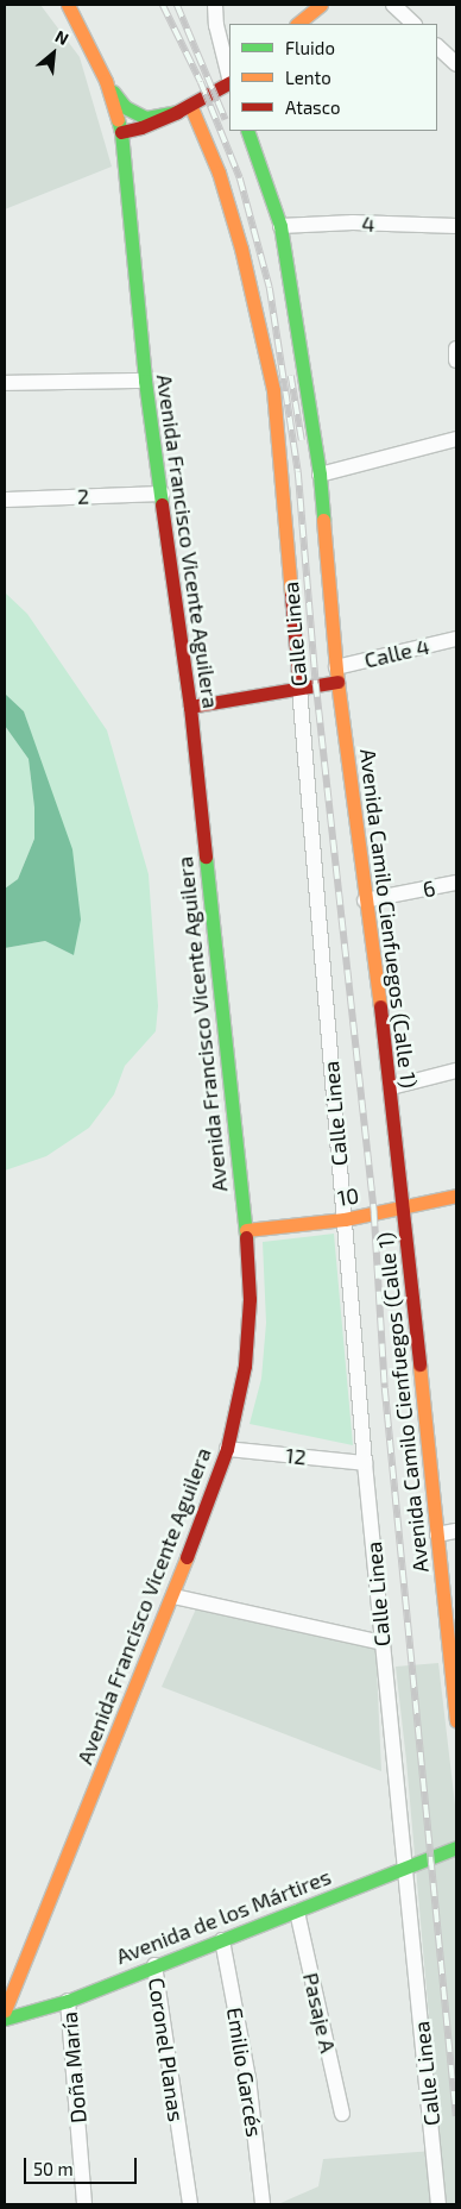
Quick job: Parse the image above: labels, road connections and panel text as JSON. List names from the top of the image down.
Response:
{
  "streets": {
    "main road": [
      "Avenida Francisco Vicente Aguilera",
      "Calle Linea",
      "Calle 4",
      "Avenida Camilo Cienfuegos (Calle 1)",
      "10",
      "Avenida de los Mártires"
    ],
    "street": [
      "4",
      "2",
      "6",
      "12",
      "Pasaje A",
      "Coronel Planas",
      "Doña María",
      "Emilio Garcés"
    ]
  },
  "crossings": [
    ["4", "Avenida Camilo Cienfuegos (Calle 1)"],
    ["2", "Avenida Francisco Vicente Aguilera"],
    ["Avenida Francisco Vicente Aguilera", "Calle 4"],
    ["Avenida Francisco Vicente Aguilera", "10"],
    ["Avenida Francisco Vicente Aguilera", "12"],
    ["Calle Linea", "Calle 4"],
    ["Calle Linea", "10"],
    ["Calle Linea", "12"],
    ["Calle Linea", "Avenida de los Mártires"],
    ["Calle 4", "Avenida Camilo Cienfuegos (Calle 1)"],
    ["6", "Avenida Camilo Cienfuegos (Calle 1)"],
    ["Avenida Camilo Cienfuegos (Calle 1)", "10"],
    ["Avenida de los Mártires", "Pasaje A"],
    ["Avenida de los Mártires", "Coronel Planas"],
    ["Avenida de los Mártires", "Doña María"],
    ["Avenida de los Mártires", "Emilio Garcés"]
  ],
  "legend": ["Fluido", "Lento", "Atasco"],
  "scale_bar": "50 m",
  "north": "top right"
}
